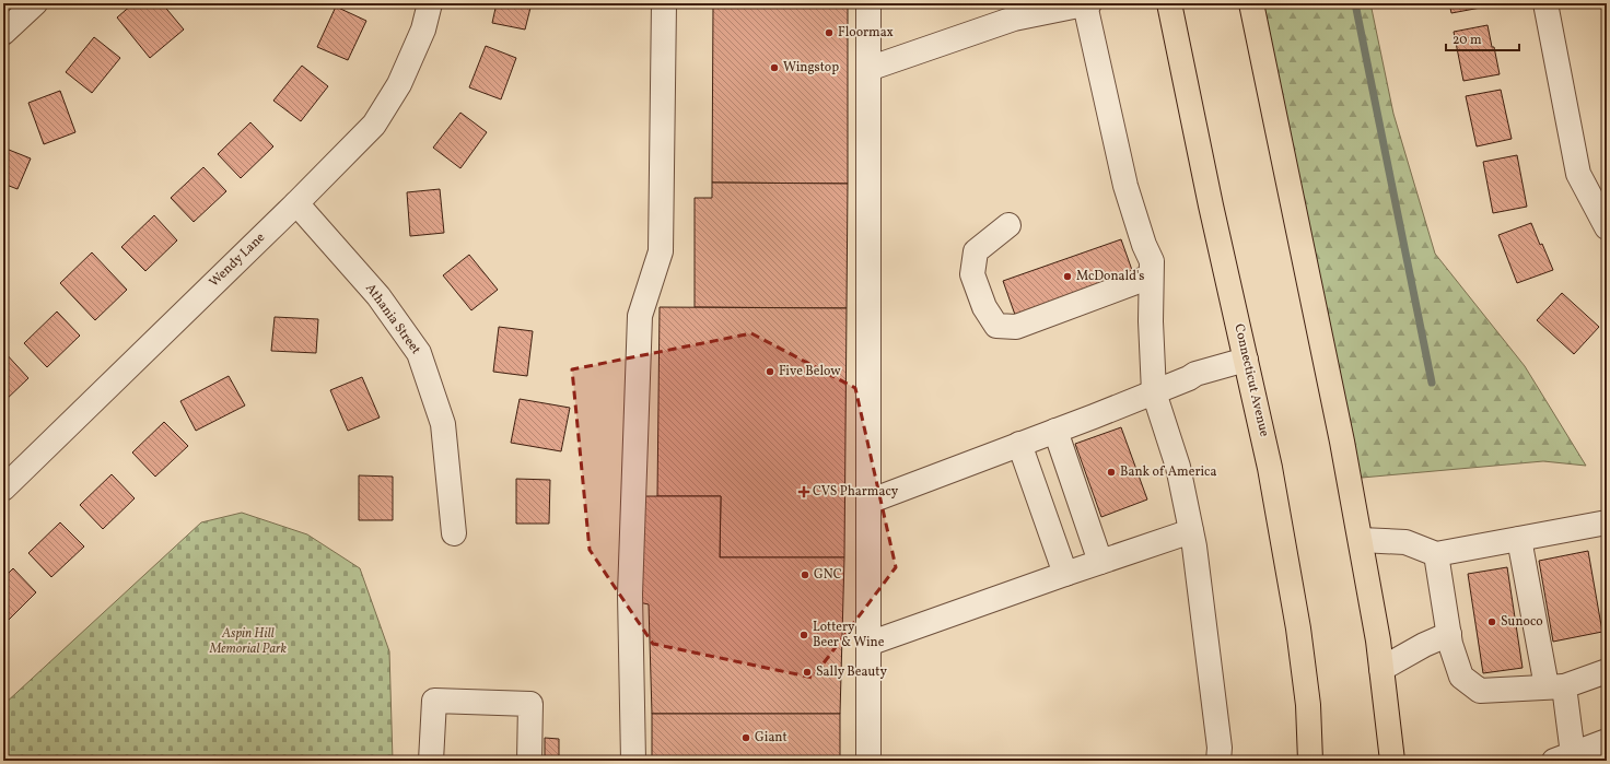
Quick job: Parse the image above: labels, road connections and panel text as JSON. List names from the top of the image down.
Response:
{
  "streets": {
    "main road": ["Connecticut Avenue"],
    "street": ["Wendy Lane", "Athania Street"]
  },
  "crossings": [
    ["Wendy Lane", "Athania Street"]
  ],
  "parks": ["Aspin Hill Memorial Park"],
  "places": {
    "other": [
      "Floormax",
      "Wingstop",
      "McDonald's",
      "Five Below",
      "Bank of America",
      "GNC",
      "Sunoco",
      "Lottery Beer & Wine",
      "Sally Beauty",
      "Giant"
    ],
    "health": ["CVS Pharmacy"]
  },
  "scale_bar": "20 m"
}
